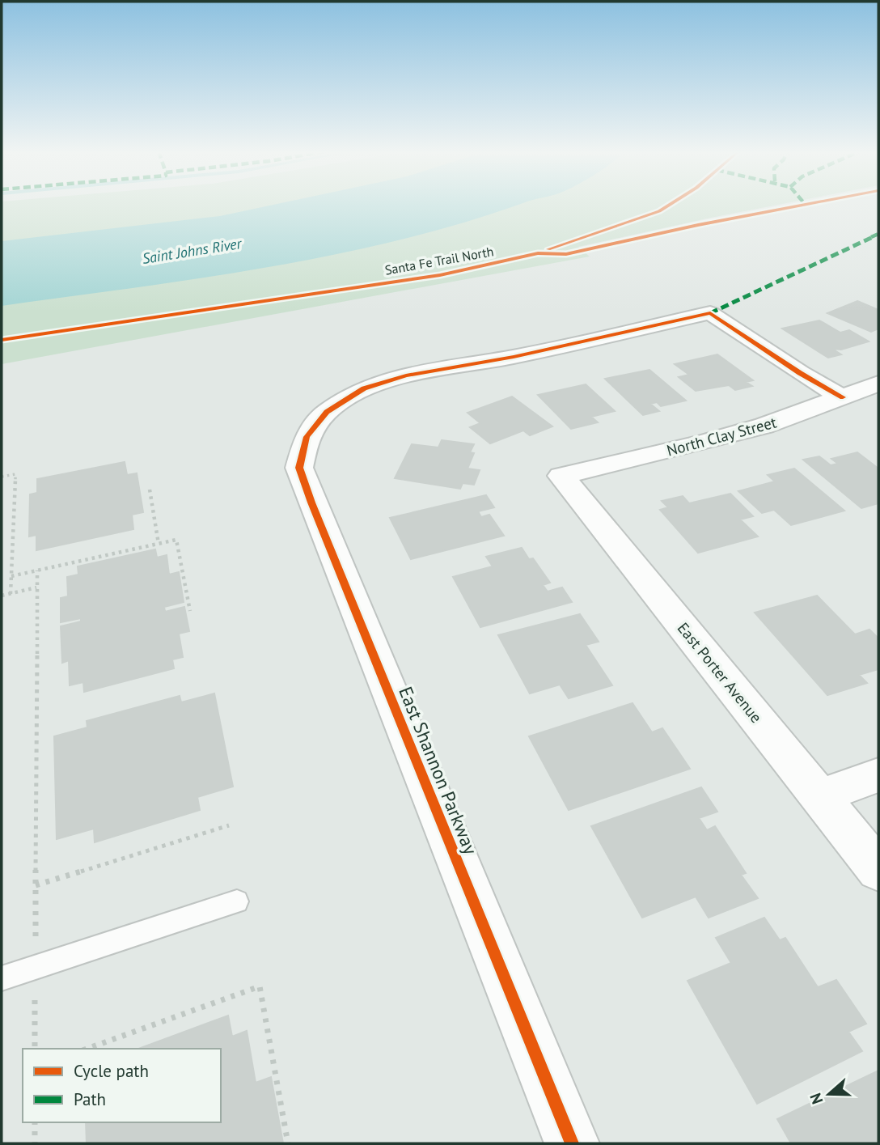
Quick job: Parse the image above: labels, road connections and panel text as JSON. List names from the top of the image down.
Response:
{
  "streets": {
    "street": ["North Clay Street", "East Porter Avenue", "East Shannon Parkway"],
    "cycle path": ["Santa Fe Trail North"]
  },
  "crossings": [
    ["North Clay Street", "East Porter Avenue"],
    ["North Clay Street", "East Shannon Parkway"]
  ],
  "water": ["Saint Johns River"],
  "legend": ["Cycle path", "Path"],
  "north": "left"
}
